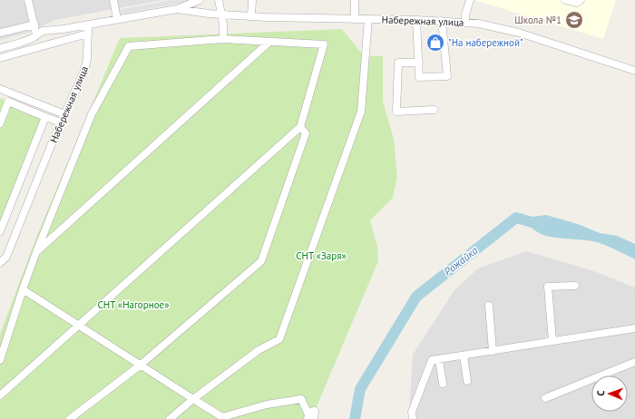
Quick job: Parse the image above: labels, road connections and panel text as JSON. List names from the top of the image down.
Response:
{
  "streets": {
    "street": ["Набережная улица"]
  },
  "water": ["Рожайка"],
  "parks": ["СНТ «Заря»", "СНТ «Нагорное»"],
  "places": {
    "school or university": ["Школа №1"],
    "shop": ["\"На набережной\""]
  },
  "north": "left"
}
